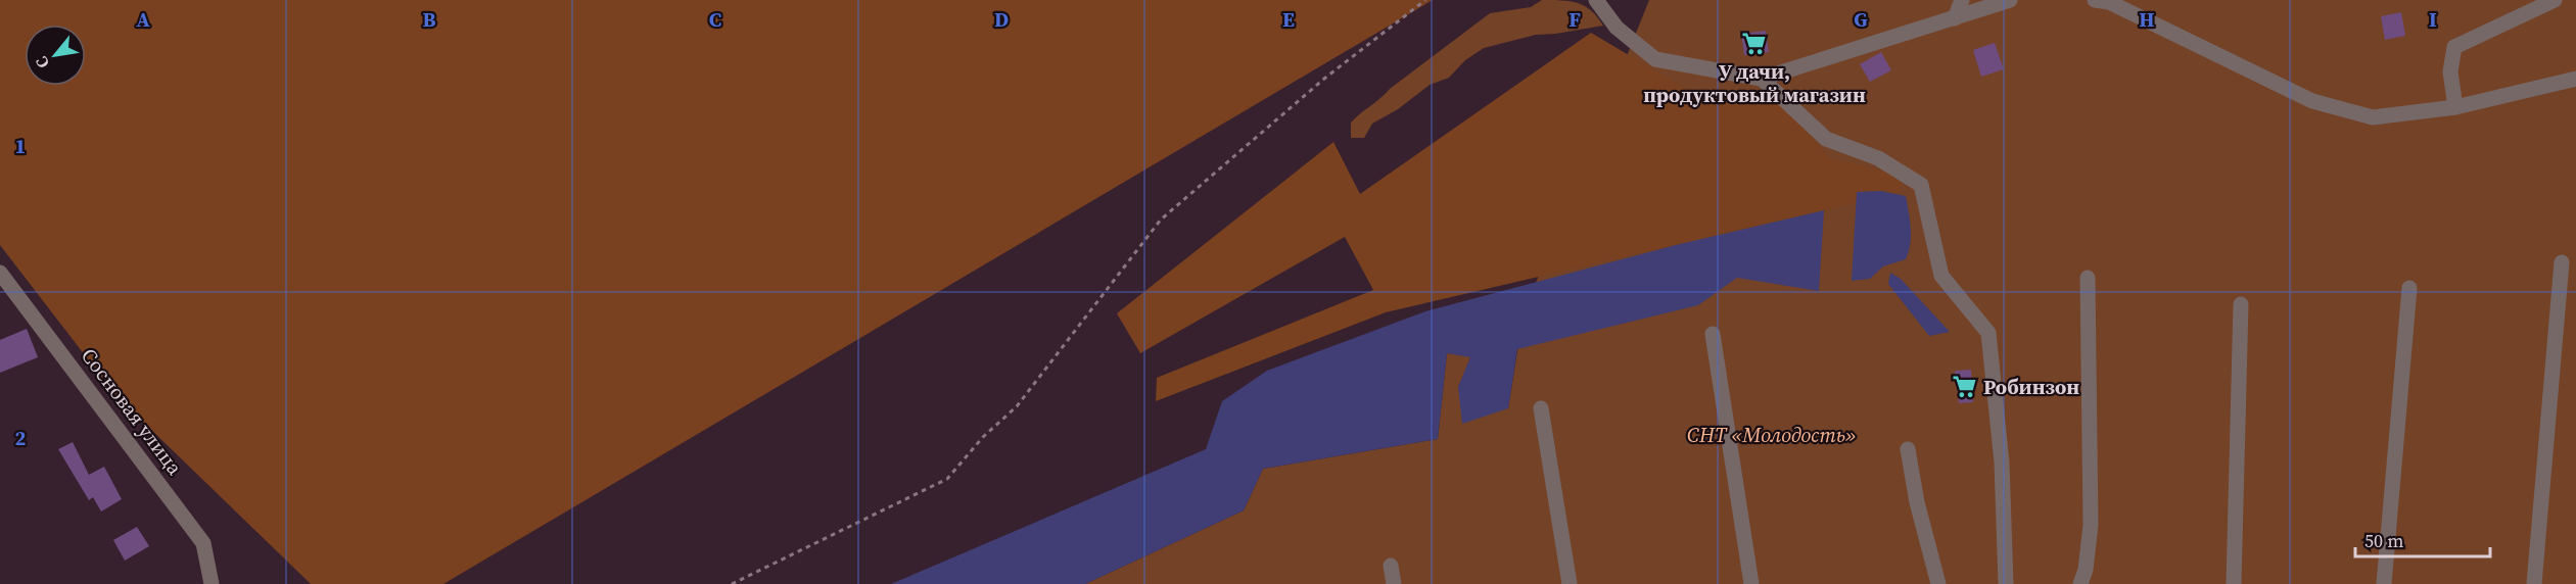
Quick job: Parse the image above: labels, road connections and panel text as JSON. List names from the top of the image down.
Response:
{
  "streets": {
    "street": ["Сосновая улица"]
  },
  "parks": ["СНТ «Молодость»"],
  "places": {
    "supermarket": ["У дачи, продуктовый магазин", "Робинзон"]
  },
  "scale_bar": "50 m",
  "north": "bottom left",
  "grid": {
    "columns": [
      "A",
      "B",
      "C",
      "D",
      "E",
      "F",
      "G",
      "H",
      "I"
    ],
    "rows": ["1", "2"]
  }
}
